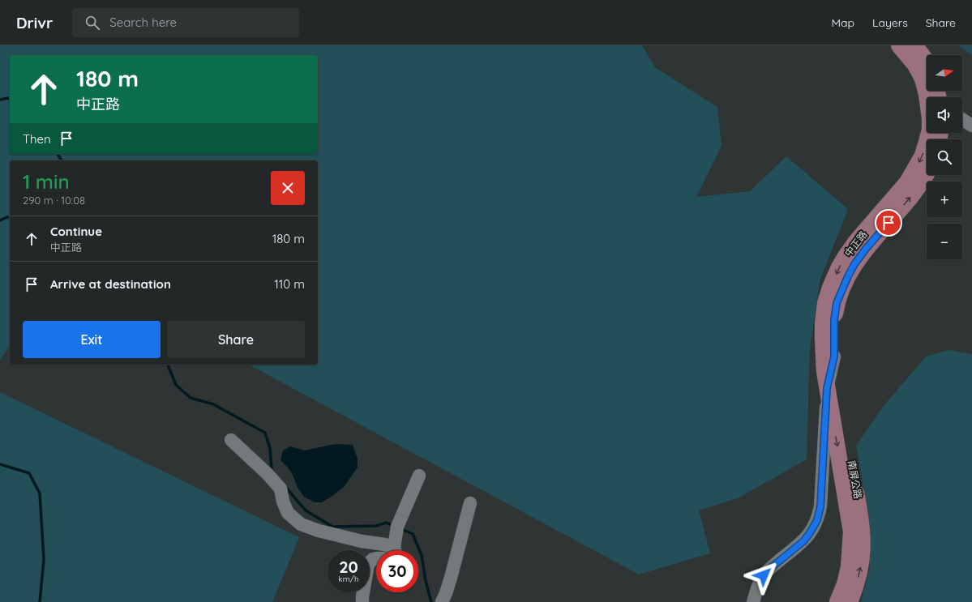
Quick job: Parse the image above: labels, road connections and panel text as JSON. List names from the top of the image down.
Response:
{
  "streets": {
    "main road": ["中正路", "南屏公路"]
  },
  "crossings": [
    ["中正路", "南屏公路"]
  ],
  "north": "right",
  "page": {
    "header": "Drivr",
    "search": "Search here",
    "nav": ["Map", "Layers", "Share"],
    "map_buttons": ["+", "−"],
    "turn": ["180 m", "中正路"],
    "then": "Then",
    "heading": ["1 min", "290 m · 10:08"],
    "list": [
      {
        "name": "Continue",
        "note": "中正路",
        "value": "180 m"
      },
      {
        "name": "Arrive at destination",
        "value": "110 m"
      }
    ],
    "buttons": ["Exit", "Share"],
    "speed": "20 km/h",
    "limit": "30"
  }
}
